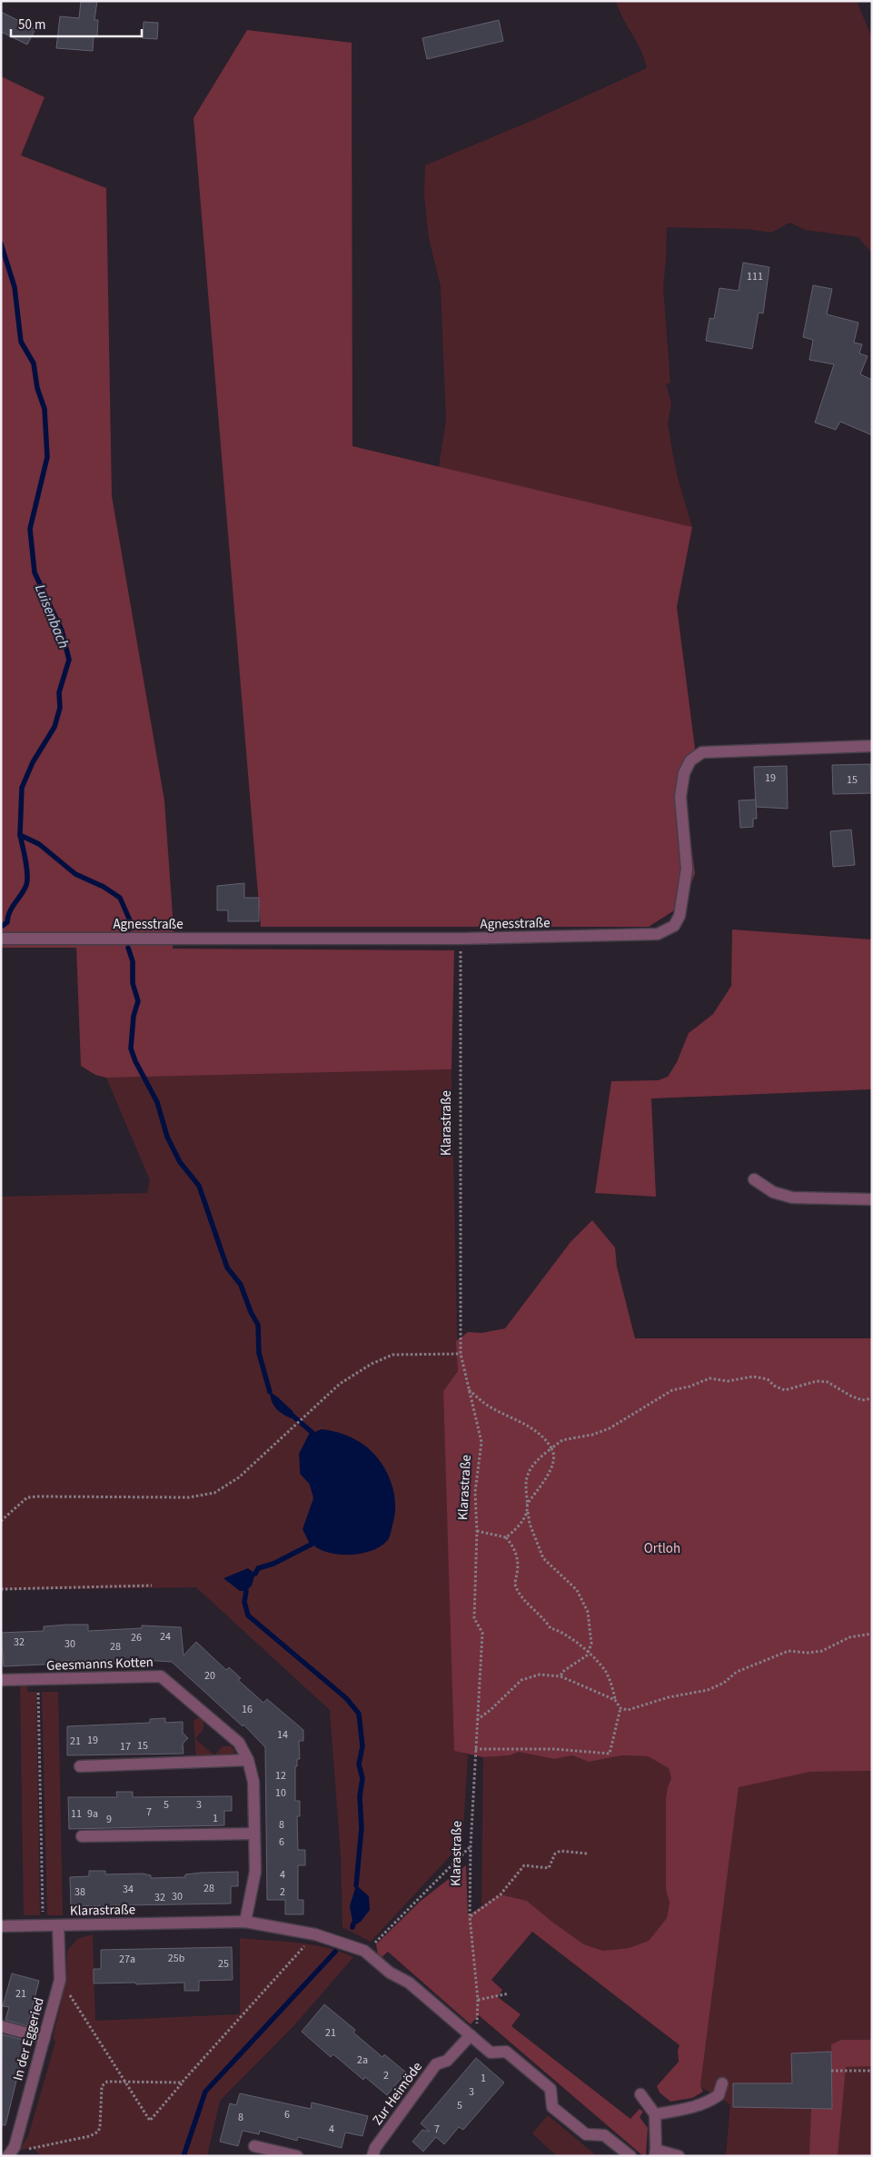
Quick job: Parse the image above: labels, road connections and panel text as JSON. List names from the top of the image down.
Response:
{
  "streets": {
    "street": [
      "Agnesstraße",
      "Klarastraße",
      "Geesmanns Kotten",
      "In der Eggeried",
      "Zur Heimöde"
    ]
  },
  "crossings": [
    ["Agnesstraße", "Klarastraße"],
    ["Klarastraße", "Geesmanns Kotten"],
    ["Klarastraße", "In der Eggeried"],
    ["Klarastraße", "Zur Heimöde"]
  ],
  "water": ["Luisenbach"],
  "parks": ["Ortloh"],
  "house_numbers": [
    "111",
    "19",
    "15",
    "24",
    "26",
    "32",
    "30",
    "28",
    "20",
    "16",
    "14",
    "19",
    "21",
    "15",
    "17",
    "12",
    "10",
    "5",
    "3",
    "7",
    "11",
    "9a",
    "1",
    "9",
    "8",
    "6",
    "4",
    "28",
    "34",
    "38",
    "2",
    "30",
    "32",
    "25b",
    "27a",
    "25",
    "21",
    "21",
    "2a",
    "2",
    "1",
    "3",
    "5",
    "6",
    "8",
    "4",
    "7"
  ],
  "scale_bar": "50 m"
}
